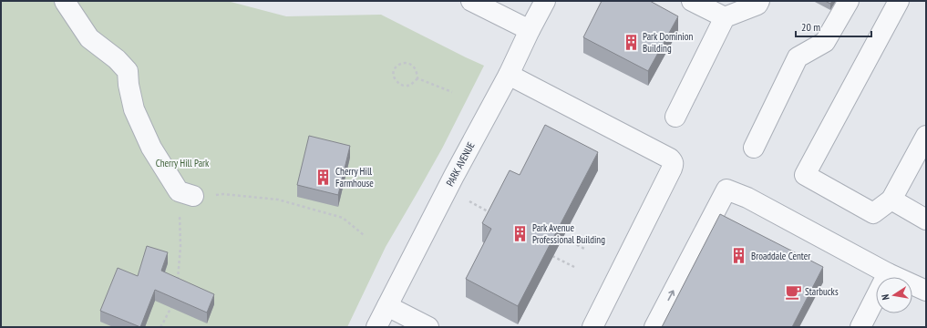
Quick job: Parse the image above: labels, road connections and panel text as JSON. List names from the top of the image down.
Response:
{
  "streets": {
    "street": ["PARK AVENUE"]
  },
  "parks": ["Cherry Hill Park"],
  "places": {
    "building": [
      "Park Dominion Building",
      "Cherry Hill Farmhouse",
      "Park Avenue Professional Building",
      "Broaddale Center"
    ],
    "cafe": ["Starbucks"]
  },
  "scale_bar": "20 m",
  "north": "left"
}
